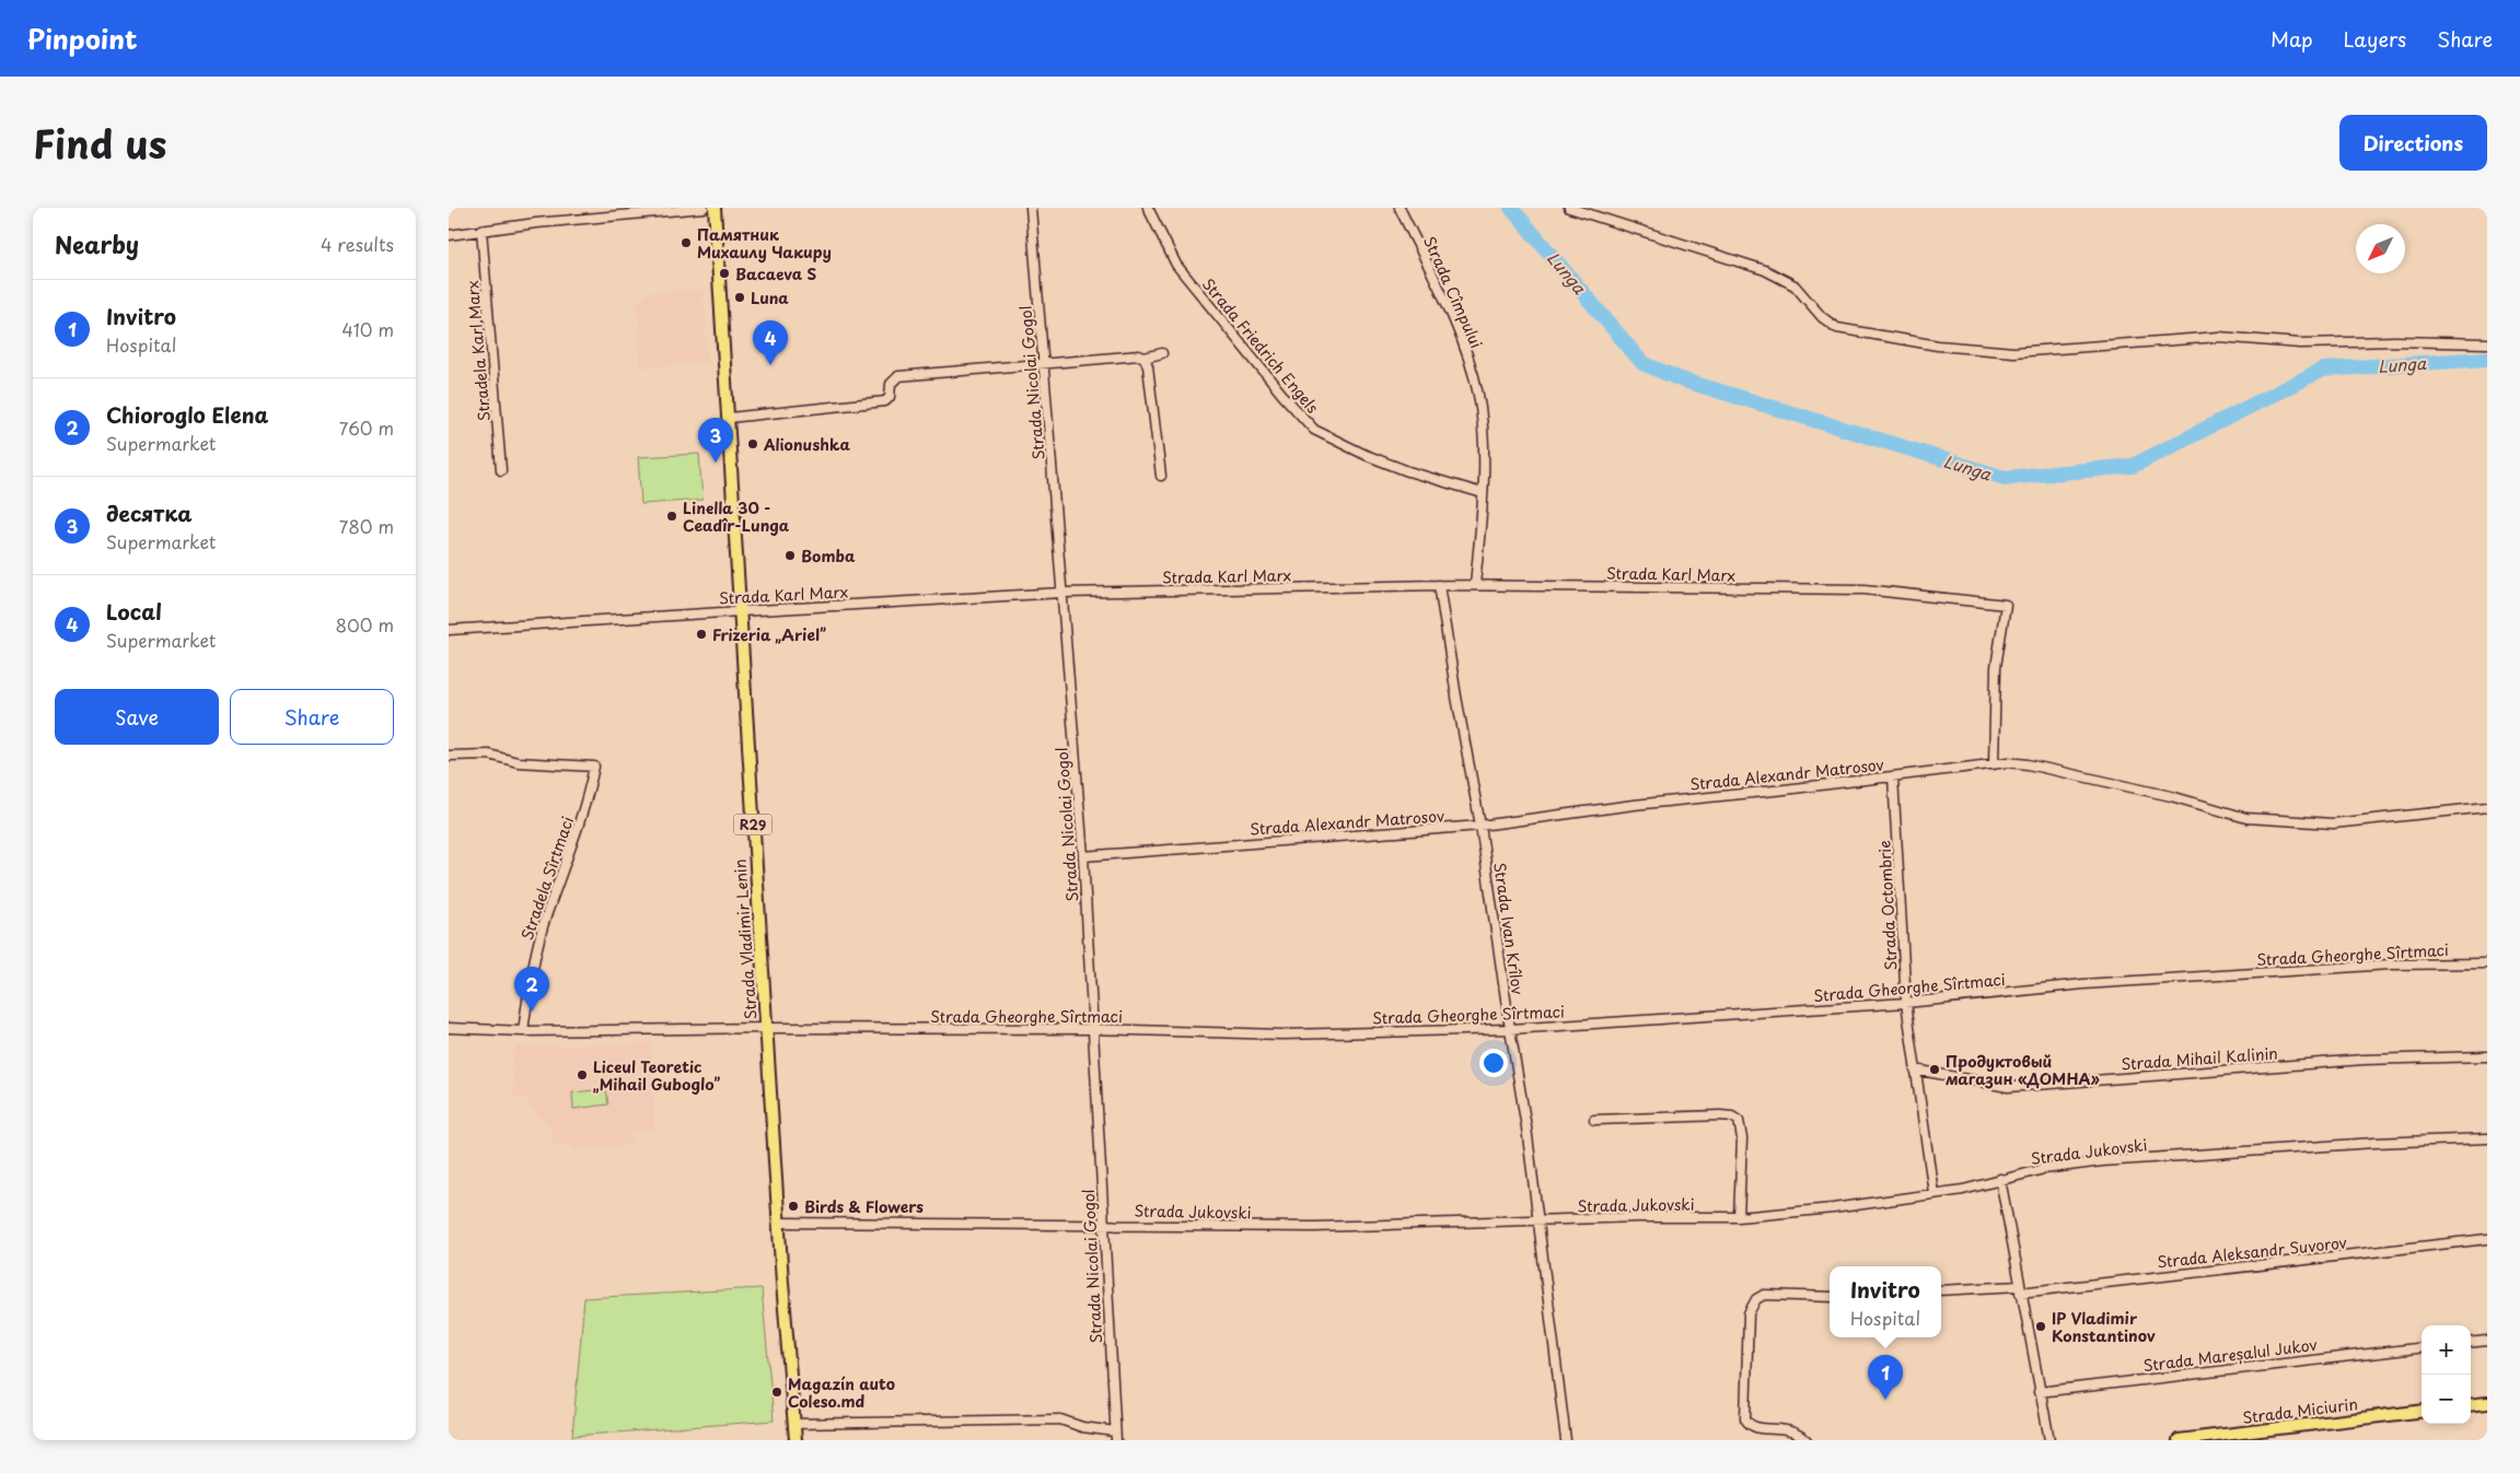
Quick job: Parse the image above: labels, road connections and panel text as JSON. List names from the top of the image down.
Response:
{
  "streets": {
    "main road": ["R29", "Strada Vladimir Lenin", "Strada Miciurin"],
    "street": [
      "Strada Cîmpului",
      "Strada Friedrich Engels",
      "Stradela Karl Marx",
      "Strada Nicolai Gogol",
      "Strada Karl Marx",
      "Strada Alexandr Matrosov",
      "Stradela Sîrtmaci",
      "Strada Octombrie",
      "Strada Ivan Krîlov",
      "Strada Gheorghe Sîrtmaci",
      "Strada Mihail Kalinin",
      "Strada Jukovski",
      "Strada Aleksandr Suvorov",
      "Strada Mareșalul Jukov"
    ]
  },
  "crossings": [
    ["Strada Cîmpului", "Strada Friedrich Engels"],
    ["Strada Cîmpului", "Strada Karl Marx"],
    ["Strada Nicolai Gogol", "Strada Karl Marx"],
    ["Strada Nicolai Gogol", "Strada Alexandr Matrosov"],
    ["Strada Nicolai Gogol", "Strada Gheorghe Sîrtmaci"],
    ["Strada Nicolai Gogol", "Strada Jukovski"],
    ["Strada Karl Marx", "Strada Alexandr Matrosov"],
    ["Strada Karl Marx", "Strada Ivan Krîlov"],
    ["Strada Karl Marx", "Strada Vladimir Lenin"],
    ["Strada Alexandr Matrosov", "Strada Octombrie"],
    ["Strada Alexandr Matrosov", "Strada Ivan Krîlov"],
    ["Stradela Sîrtmaci", "Strada Gheorghe Sîrtmaci"],
    ["Strada Octombrie", "Strada Gheorghe Sîrtmaci"],
    ["Strada Octombrie", "Strada Mihail Kalinin"],
    ["Strada Octombrie", "Strada Jukovski"],
    ["Strada Ivan Krîlov", "Strada Gheorghe Sîrtmaci"],
    ["Strada Ivan Krîlov", "Strada Jukovski"],
    ["Strada Vladimir Lenin", "Strada Gheorghe Sîrtmaci"],
    ["Strada Vladimir Lenin", "Strada Jukovski"]
  ],
  "water": ["Lunga"],
  "places": [
    "Памятник Михаилу Чакиру",
    "Bacaeva S",
    "Luna",
    "Alionushka",
    "Linella 30 - Ceadîr-Lunga",
    "Bomba",
    "Frizeria „Ariel”",
    "Продуктовый магазин «ДОМНА»",
    "Liceul Teoretic „Mihail Guboglo”",
    "Birds & Flowers",
    "IP Vladimir Konstantinov",
    "Magazín auto Coleso.md"
  ],
  "north": "bottom left",
  "page": {
    "header": "Pinpoint",
    "nav": ["Map", "Layers", "Share"],
    "title": "Find us",
    "buttons": [
      "Directions",
      ["Save", "Share"]
    ],
    "heading": ["Nearby", "4 results"],
    "list": [
      {
        "mark": "1",
        "name": "Invitro",
        "note": "Hospital",
        "value": "410 m"
      },
      {
        "mark": "2",
        "name": "Chioroglo Elena",
        "note": "Supermarket",
        "value": "760 m"
      },
      {
        "mark": "3",
        "name": "десятка",
        "note": "Supermarket",
        "value": "780 m"
      },
      {
        "mark": "4",
        "name": "Local",
        "note": "Supermarket",
        "value": "800 m"
      }
    ],
    "pins": [
      "4",
      "3",
      "2",
      "1"
    ],
    "popup": ["Invitro", "Hospital"],
    "map_buttons": ["+", "−"]
  }
}
